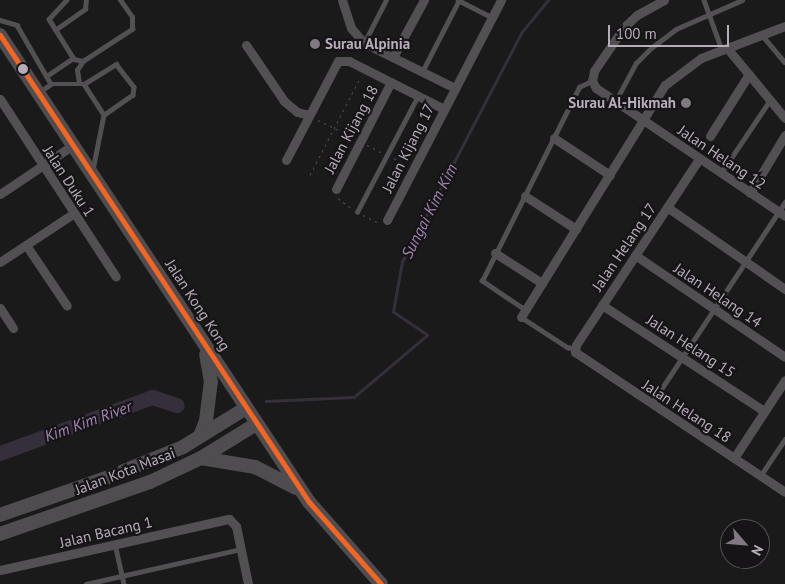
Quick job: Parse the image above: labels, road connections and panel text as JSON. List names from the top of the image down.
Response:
{
  "streets": {
    "main road": ["Jalan Kong Kong", "Jalan Kota Masai"],
    "street": [
      "Jalan Kijang 18",
      "Jalan Kijang 17",
      "Jalan Helang 12",
      "Jalan Duku 1",
      "Jalan Helang 17",
      "Jalan Helang 14",
      "Jalan Helang 15",
      "Jalan Helang 18",
      "Jalan Bacang 1"
    ]
  },
  "crossings": [
    ["Jalan Helang 12", "Jalan Helang 17"],
    ["Jalan Helang 17", "Jalan Helang 14"],
    ["Jalan Helang 17", "Jalan Helang 15"],
    ["Jalan Helang 17", "Jalan Helang 18"],
    ["Jalan Kong Kong", "Jalan Kota Masai"]
  ],
  "water": ["Sungai Kim Kim", "Kim Kim River"],
  "places": ["Surau Alpinia", "Surau Al-Hikmah"],
  "scale_bar": "100 m",
  "north": "bottom right"
}
